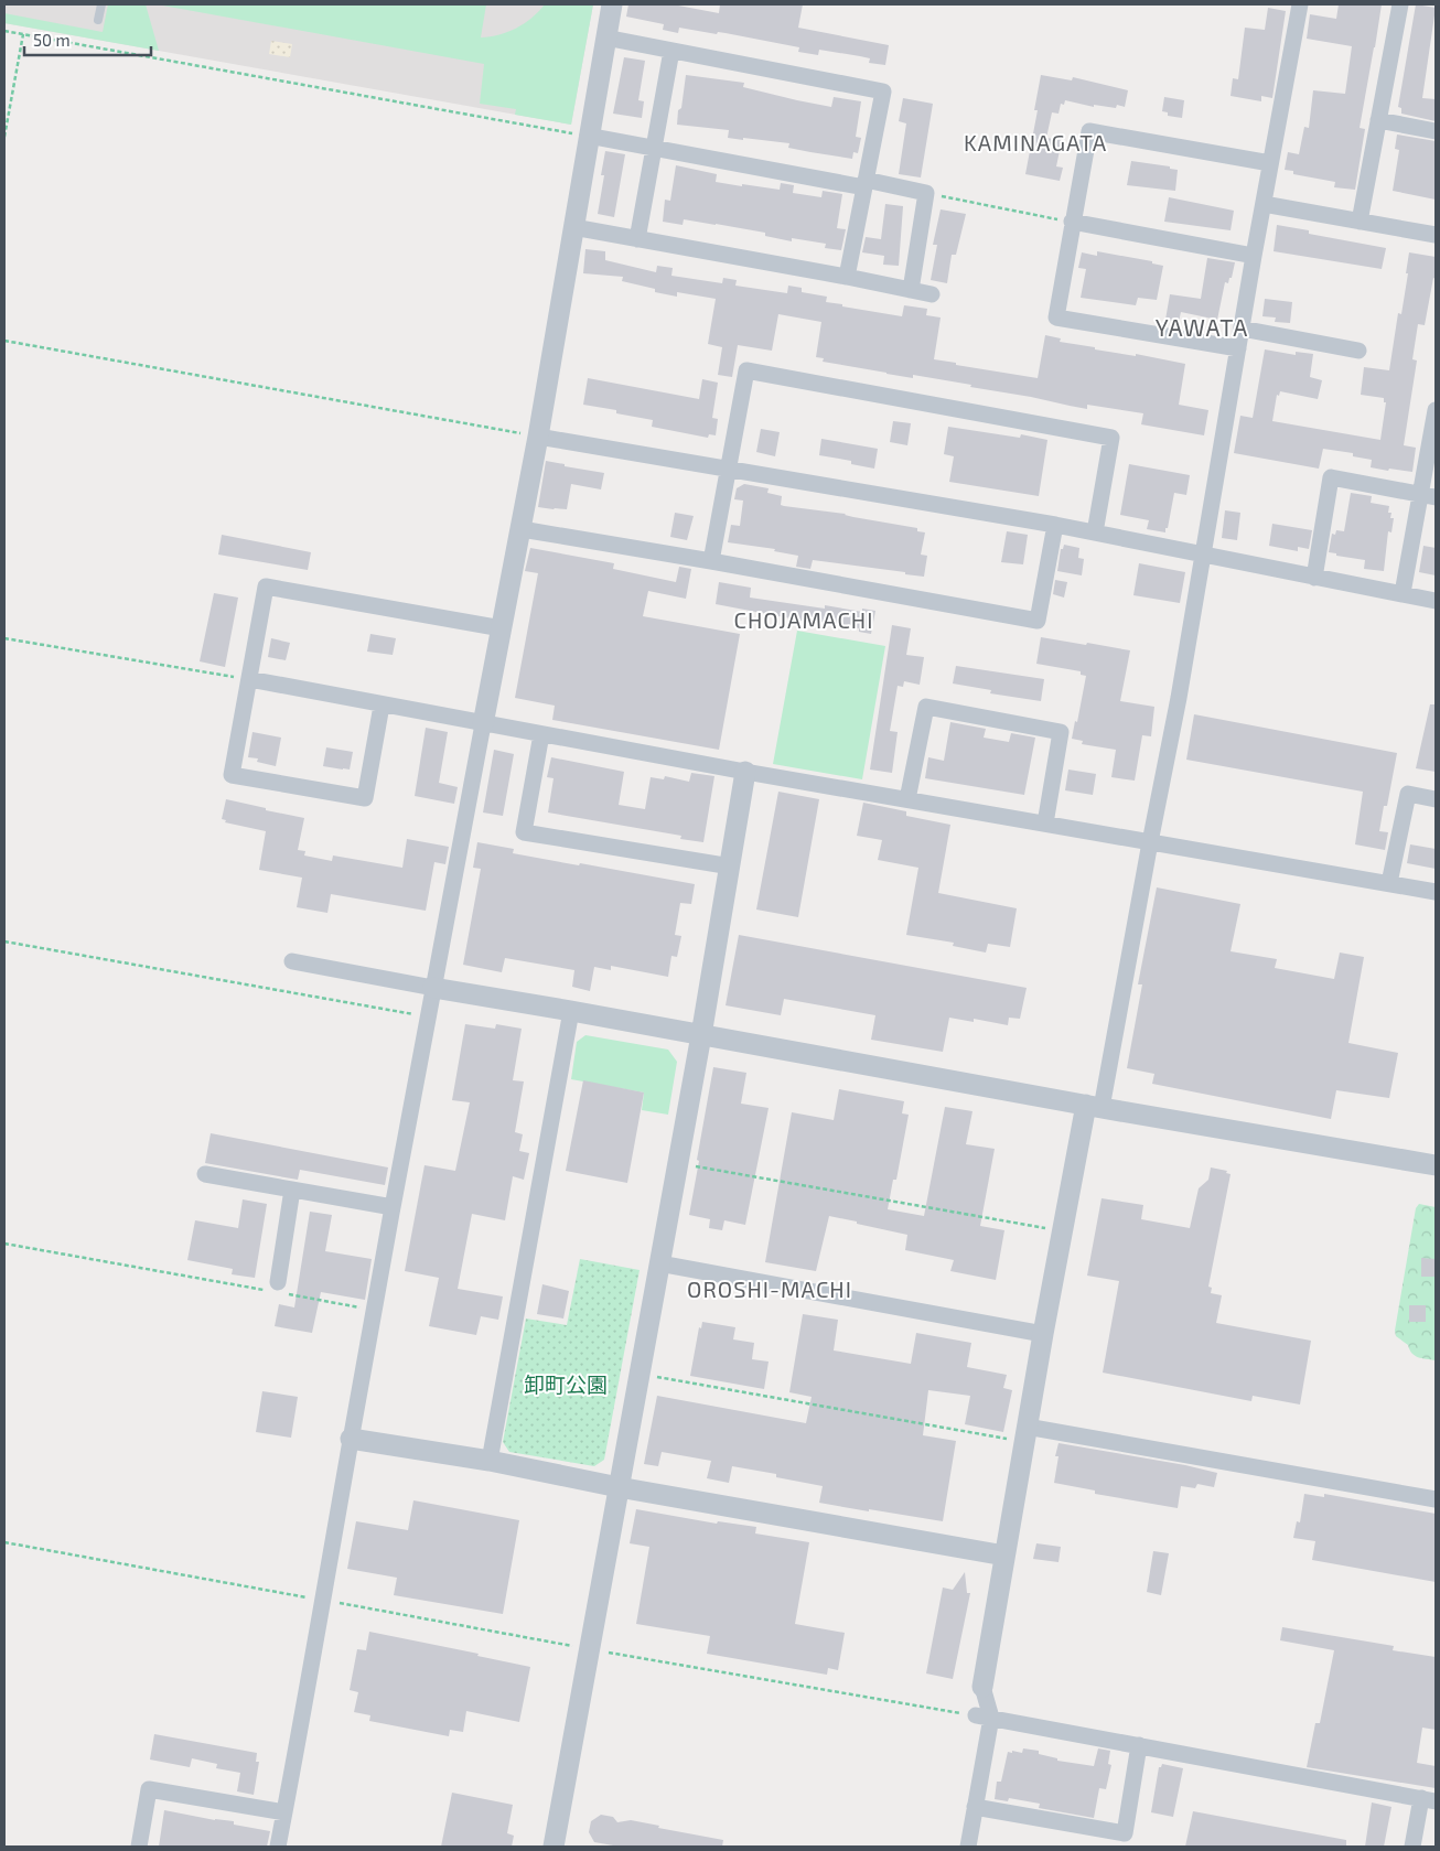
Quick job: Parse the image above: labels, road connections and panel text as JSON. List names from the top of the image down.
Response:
{
  "districts": [
    "KAMINAGATA",
    "YAWATA",
    "CHOJAMACHI",
    "OROSHI-MACHI"
  ],
  "parks": ["卸町公園"],
  "scale_bar": "50 m"
}
